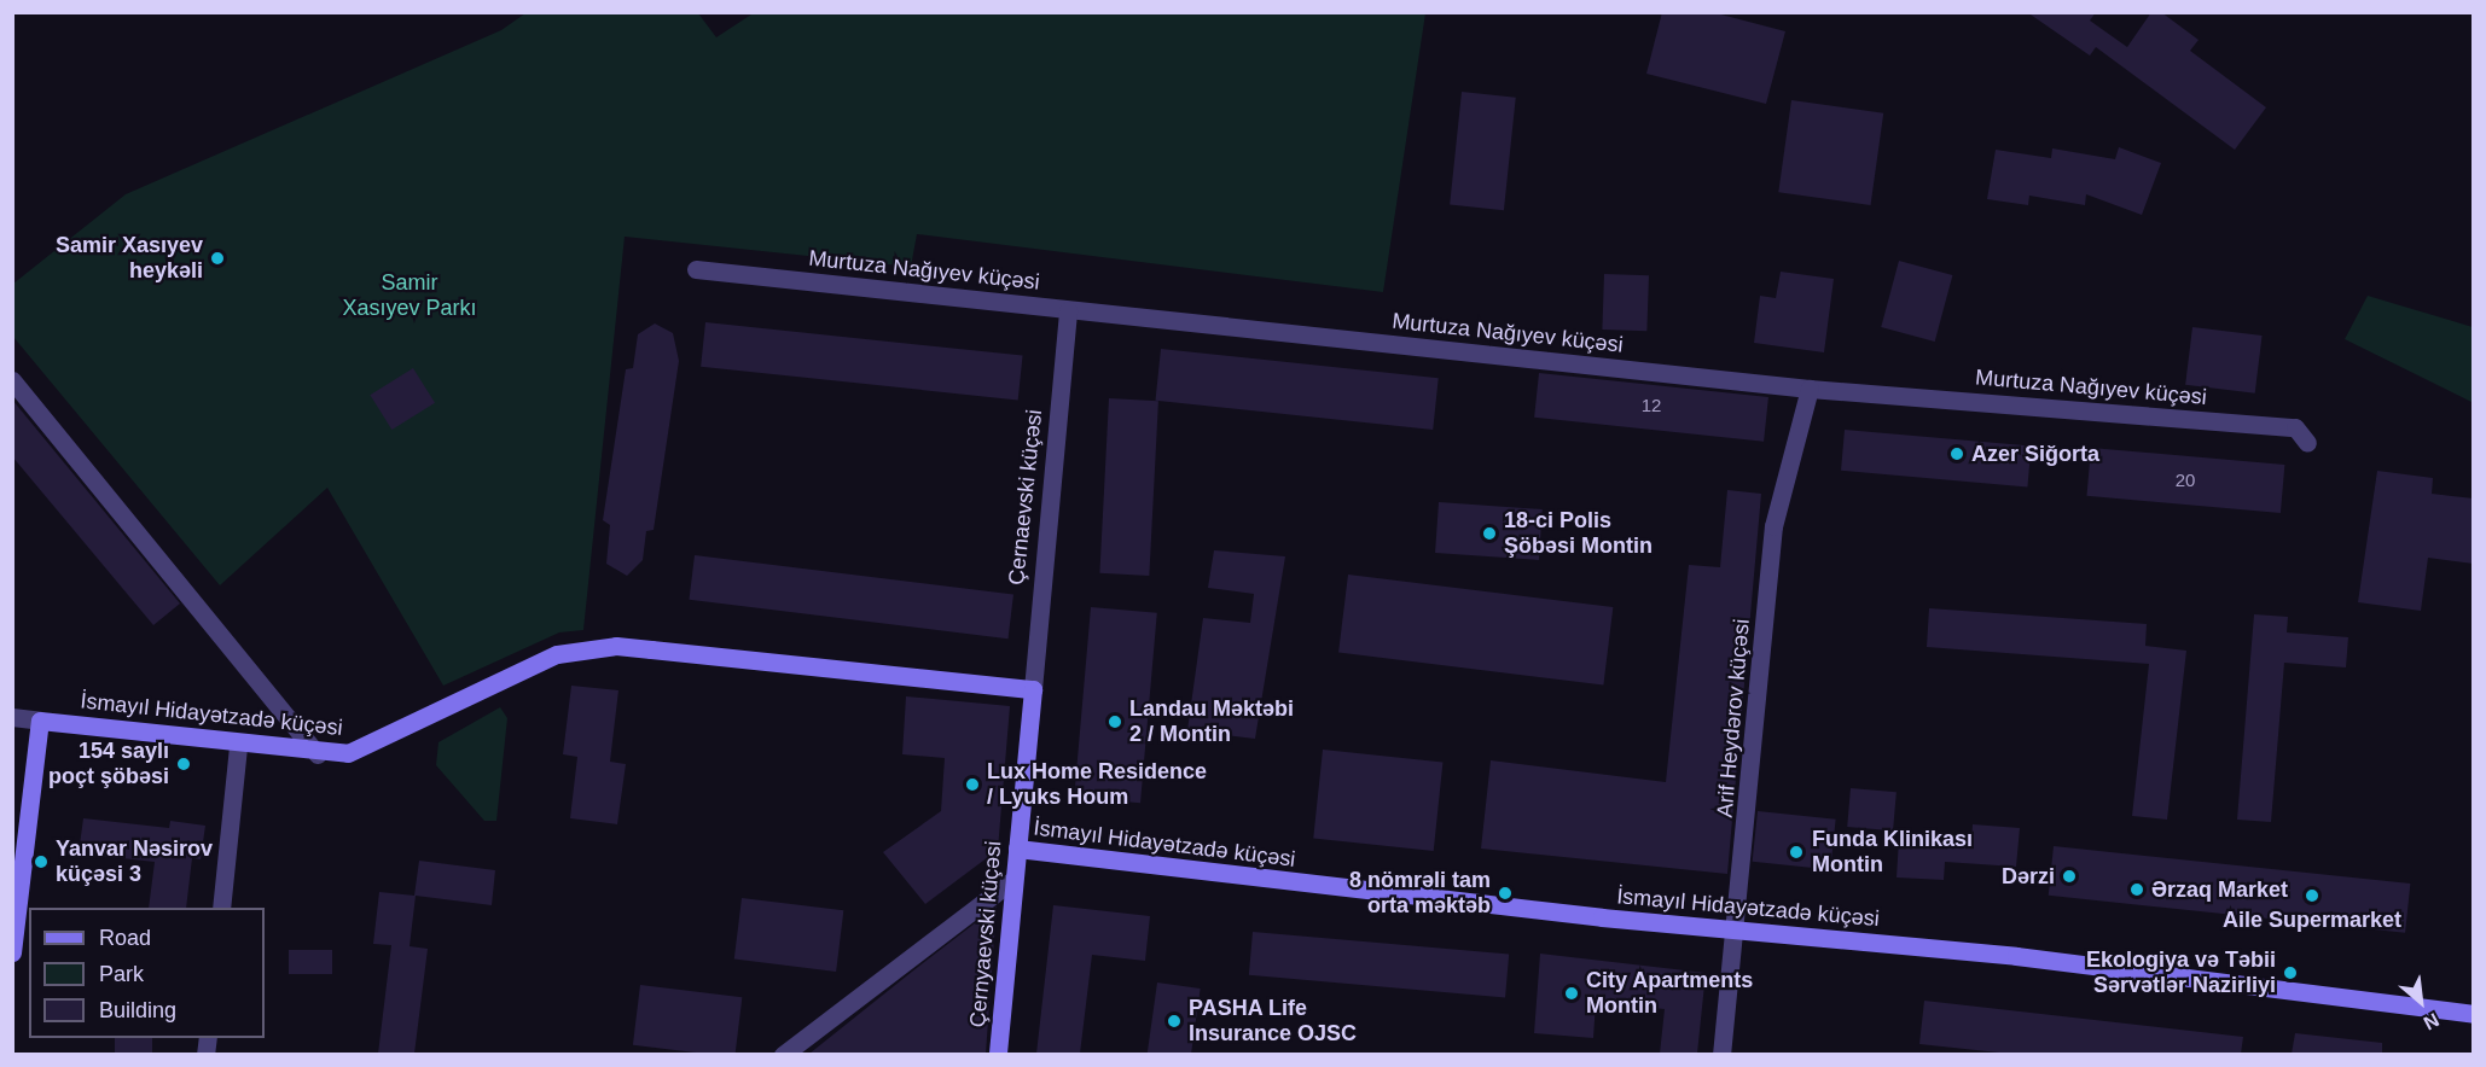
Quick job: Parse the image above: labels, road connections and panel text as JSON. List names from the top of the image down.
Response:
{
  "streets": {
    "street": [
      "Murtuza Nağıyev küçəsi",
      "Çernaevski küçəsi",
      "İsmayıl Hidayətzadə küçəsi",
      "Arif Heydərov küçəsi",
      "Çernyaevski küçəsi"
    ]
  },
  "crossings": [
    ["Murtuza Nağıyev küçəsi", "Çernaevski küçəsi"],
    ["Murtuza Nağıyev küçəsi", "Arif Heydərov küçəsi"],
    ["Çernaevski küçəsi", "İsmayıl Hidayətzadə küçəsi"],
    ["Çernaevski küçəsi", "Çernyaevski küçəsi"],
    ["İsmayıl Hidayətzadə küçəsi", "Arif Heydərov küçəsi"],
    ["İsmayıl Hidayətzadə küçəsi", "Çernyaevski küçəsi"]
  ],
  "parks": ["Samir Xasıyev Parkı"],
  "places": [
    "Samir Xasıyev heykəli",
    "Azer Siğorta",
    "18-ci Polis Şöbəsi Montin",
    "Landau Məktəbi 2 / Montin",
    "154 saylı poçt şöbəsi",
    "Lux Home Residence / Lyuks Houm",
    "Funda Klinikası Montin",
    "Yanvar Nəsirov küçəsi 3",
    "Dərzi",
    "Ərzaq Market",
    "8 nömrəli tam orta məktəb",
    "Aile Supermarket",
    "Ekologiya və Təbii Sərvətlər Nazirliyi",
    "City Apartments Montin",
    "PASHA Life Insurance OJSC"
  ],
  "house_numbers": ["12", "20"],
  "legend": ["Road", "Park", "Building"],
  "north": "bottom right"
}
